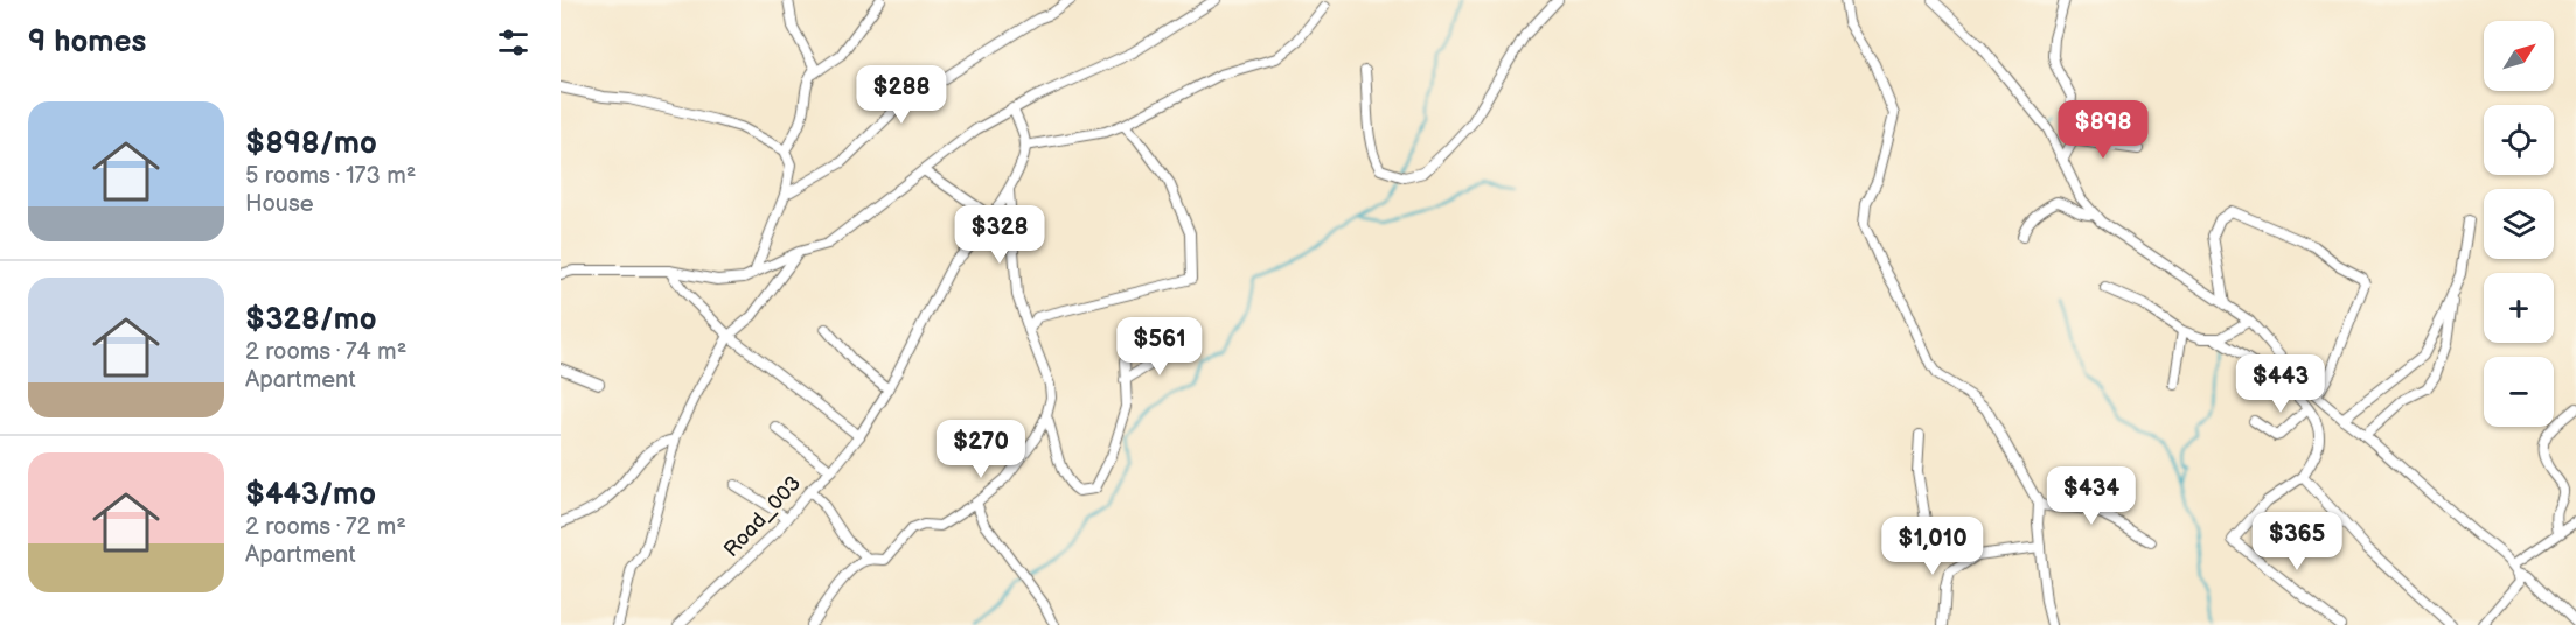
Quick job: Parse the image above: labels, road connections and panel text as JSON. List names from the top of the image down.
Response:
{
  "streets": {
    "street": ["Road_003"]
  },
  "north": "top right",
  "page": {
    "heading": "9 homes",
    "map_buttons": ["+", "−"],
    "price": [
      "$288",
      "$898",
      "$328",
      "$561",
      "$443",
      "$270",
      "$434",
      "$365",
      "$1,010"
    ],
    "list": [
      {
        "name": "$898/mo",
        "note": "5 rooms · 173 m² · House"
      },
      {
        "name": "$328/mo",
        "note": "2 rooms · 74 m² · Apartment"
      },
      {
        "name": "$443/mo",
        "note": "2 rooms · 72 m² · Apartment"
      }
    ]
  }
}
